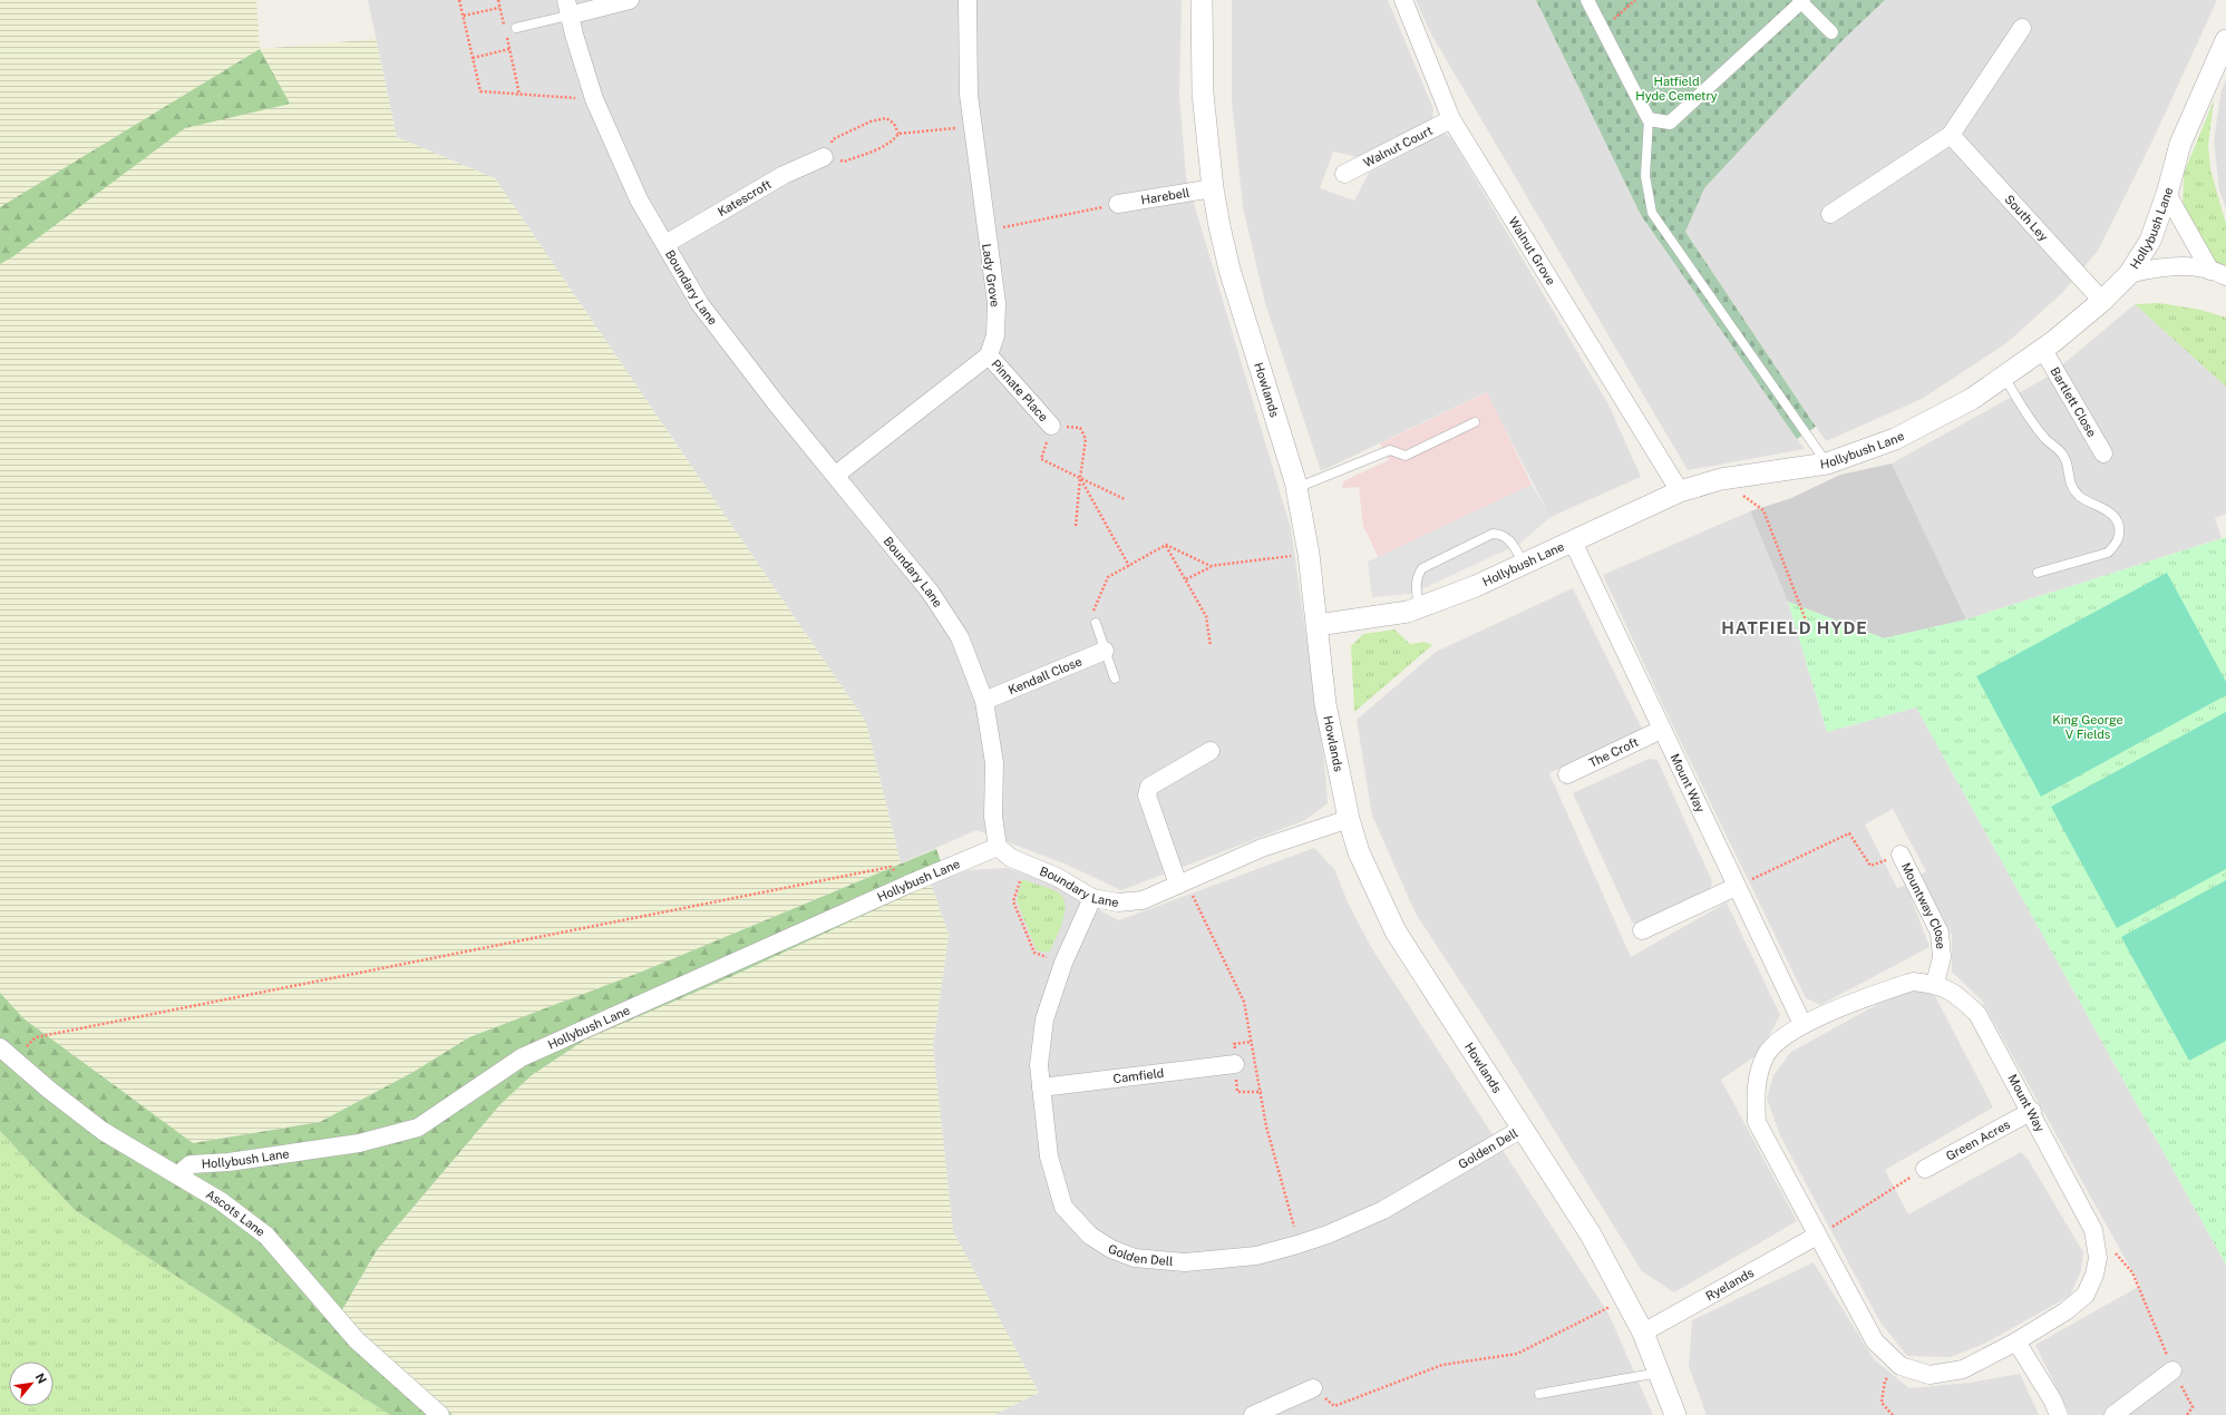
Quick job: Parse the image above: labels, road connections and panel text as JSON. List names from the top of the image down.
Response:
{
  "streets": {
    "street": [
      "Walnut Court",
      "Harebell",
      "Katescroft",
      "South Ley",
      "Hollybush Lane",
      "Walnut Grove",
      "Lady Grove",
      "Boundary Lane",
      "Howlands",
      "Pinnate Place",
      "Bartlett Close",
      "Kendall Close",
      "The Croft",
      "Mount Way",
      "Mountway Close",
      "Camfield",
      "Green Acres",
      "Golden Dell",
      "Ascots Lane",
      "Ryelands"
    ]
  },
  "crossings": [
    ["Walnut Court", "Walnut Grove"],
    ["Harebell", "Howlands"],
    ["Katescroft", "Boundary Lane"],
    ["South Ley", "Hollybush Lane"],
    ["Hollybush Lane", "Walnut Grove"],
    ["Hollybush Lane", "Boundary Lane"],
    ["Hollybush Lane", "Howlands"],
    ["Hollybush Lane", "Bartlett Close"],
    ["Hollybush Lane", "Mount Way"],
    ["Hollybush Lane", "Ascots Lane"],
    ["Lady Grove", "Pinnate Place"],
    ["Boundary Lane", "Howlands"],
    ["Boundary Lane", "Kendall Close"],
    ["Boundary Lane", "Golden Dell"],
    ["Howlands", "Golden Dell"],
    ["Howlands", "Ryelands"],
    ["The Croft", "Mount Way"],
    ["Mount Way", "Mountway Close"],
    ["Mount Way", "Green Acres"],
    ["Mount Way", "Ryelands"],
    ["Camfield", "Golden Dell"]
  ],
  "districts": ["HATFIELD HYDE"],
  "parks": ["Hatfield Hyde Cemetry", "King George V Fields"],
  "north": "top right"
}
